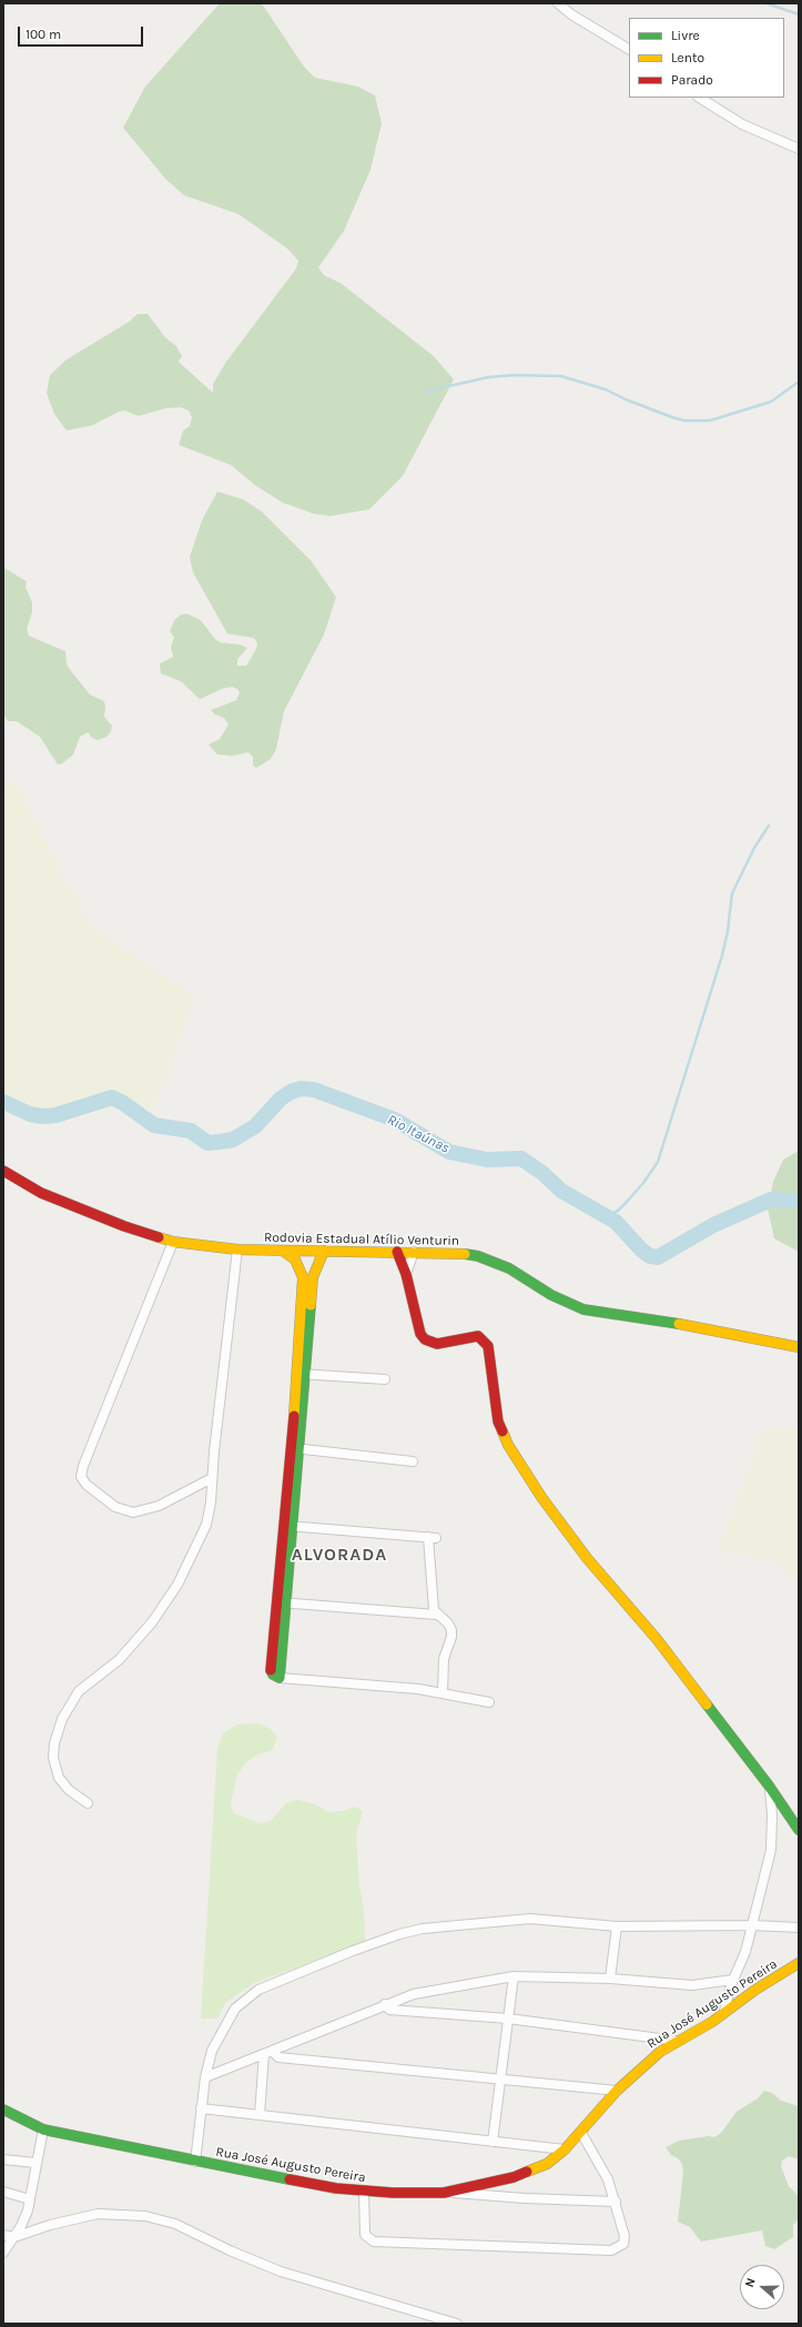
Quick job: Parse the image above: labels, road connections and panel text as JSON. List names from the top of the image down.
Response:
{
  "streets": {
    "street": ["Rodovia Estadual Atílio Venturin", "Rua José Augusto Pereira"]
  },
  "districts": ["ALVORADA"],
  "water": ["Rio Itaúnas"],
  "legend": ["Livre", "Lento", "Parado"],
  "scale_bar": "100 m",
  "north": "left"
}
